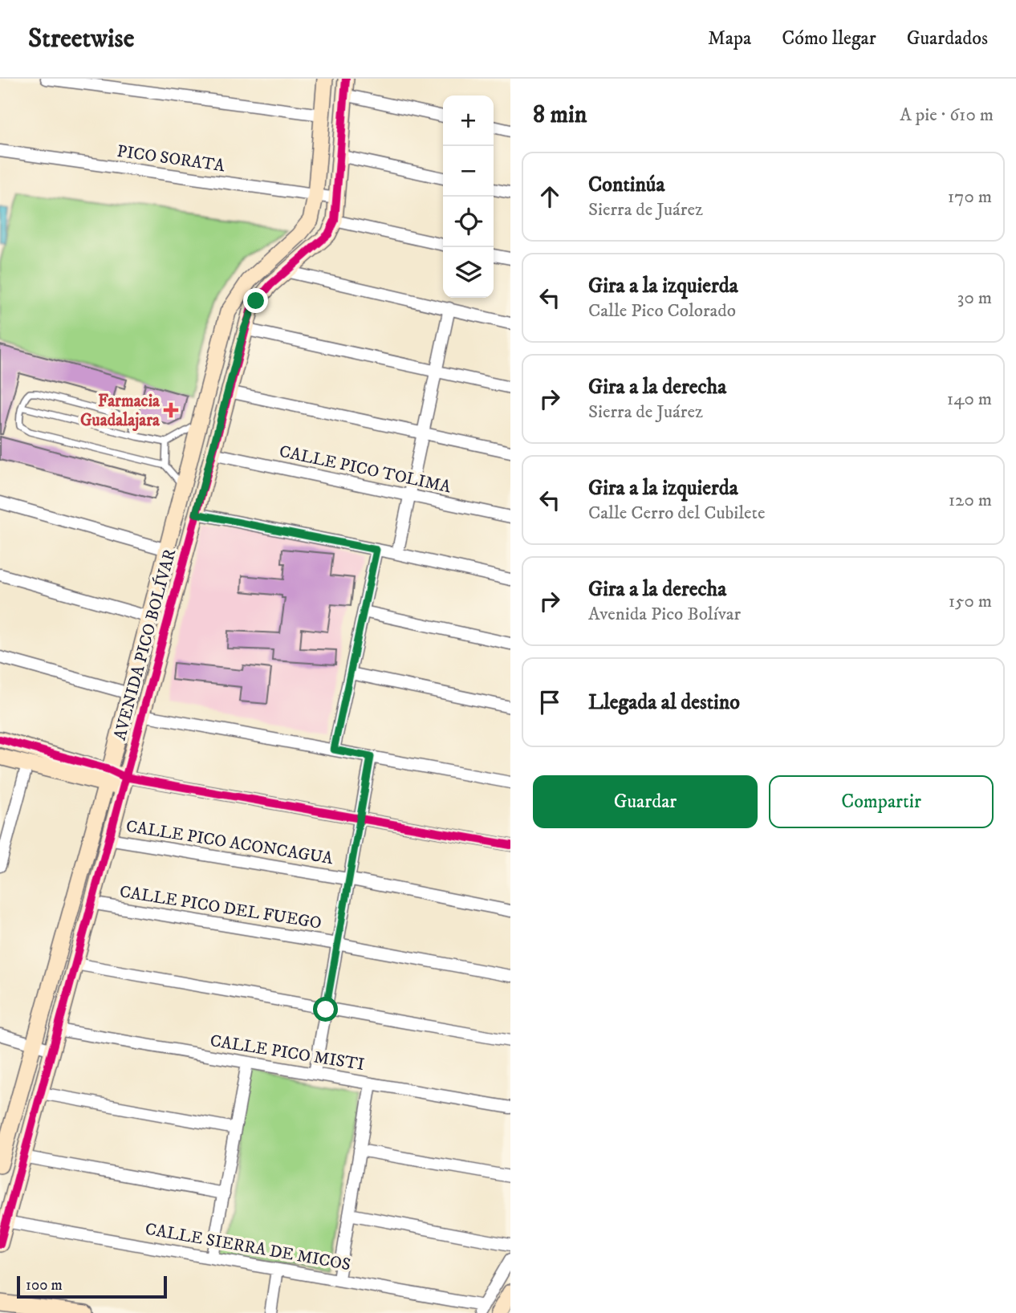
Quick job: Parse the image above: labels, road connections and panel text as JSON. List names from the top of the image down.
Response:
{
  "streets": {
    "street": [
      "PICO SORATA",
      "CALLE PICO TOLIMA",
      "AVENIDA PICO BOLÍVAR",
      "CALLE PICO ACONCAGUA",
      "CALLE PICO DEL FUEGO",
      "CALLE PICO MISTI",
      "CALLE SIERRA DE MICOS"
    ]
  },
  "crossings": [
    ["PICO SORATA", "AVENIDA PICO BOLÍVAR"],
    ["CALLE PICO TOLIMA", "AVENIDA PICO BOLÍVAR"],
    ["AVENIDA PICO BOLÍVAR", "CALLE PICO ACONCAGUA"],
    ["AVENIDA PICO BOLÍVAR", "CALLE PICO DEL FUEGO"],
    ["AVENIDA PICO BOLÍVAR", "CALLE PICO MISTI"],
    ["AVENIDA PICO BOLÍVAR", "CALLE SIERRA DE MICOS"]
  ],
  "places": {
    "health": ["Farmacia Guadalajara"]
  },
  "scale_bar": "100 m",
  "page": {
    "header": "Streetwise",
    "nav": ["Mapa", "Cómo llegar", "Guardados"],
    "heading": ["8 min", "A pie · 610 m"],
    "map_buttons": ["+", "−"],
    "list": [
      ["Continúa", "Sierra de Juárez", "170 m"],
      ["Gira a la izquierda", "Calle Pico Colorado", "30 m"],
      ["Gira a la derecha", "Sierra de Juárez", "140 m"],
      ["Gira a la izquierda", "Calle Cerro del Cubilete", "120 m"],
      ["Gira a la derecha", "Avenida Pico Bolívar", "150 m"],
      "Llegada al destino"
    ],
    "buttons": ["Guardar", "Compartir"],
    "scale": "100 m"
  }
}
